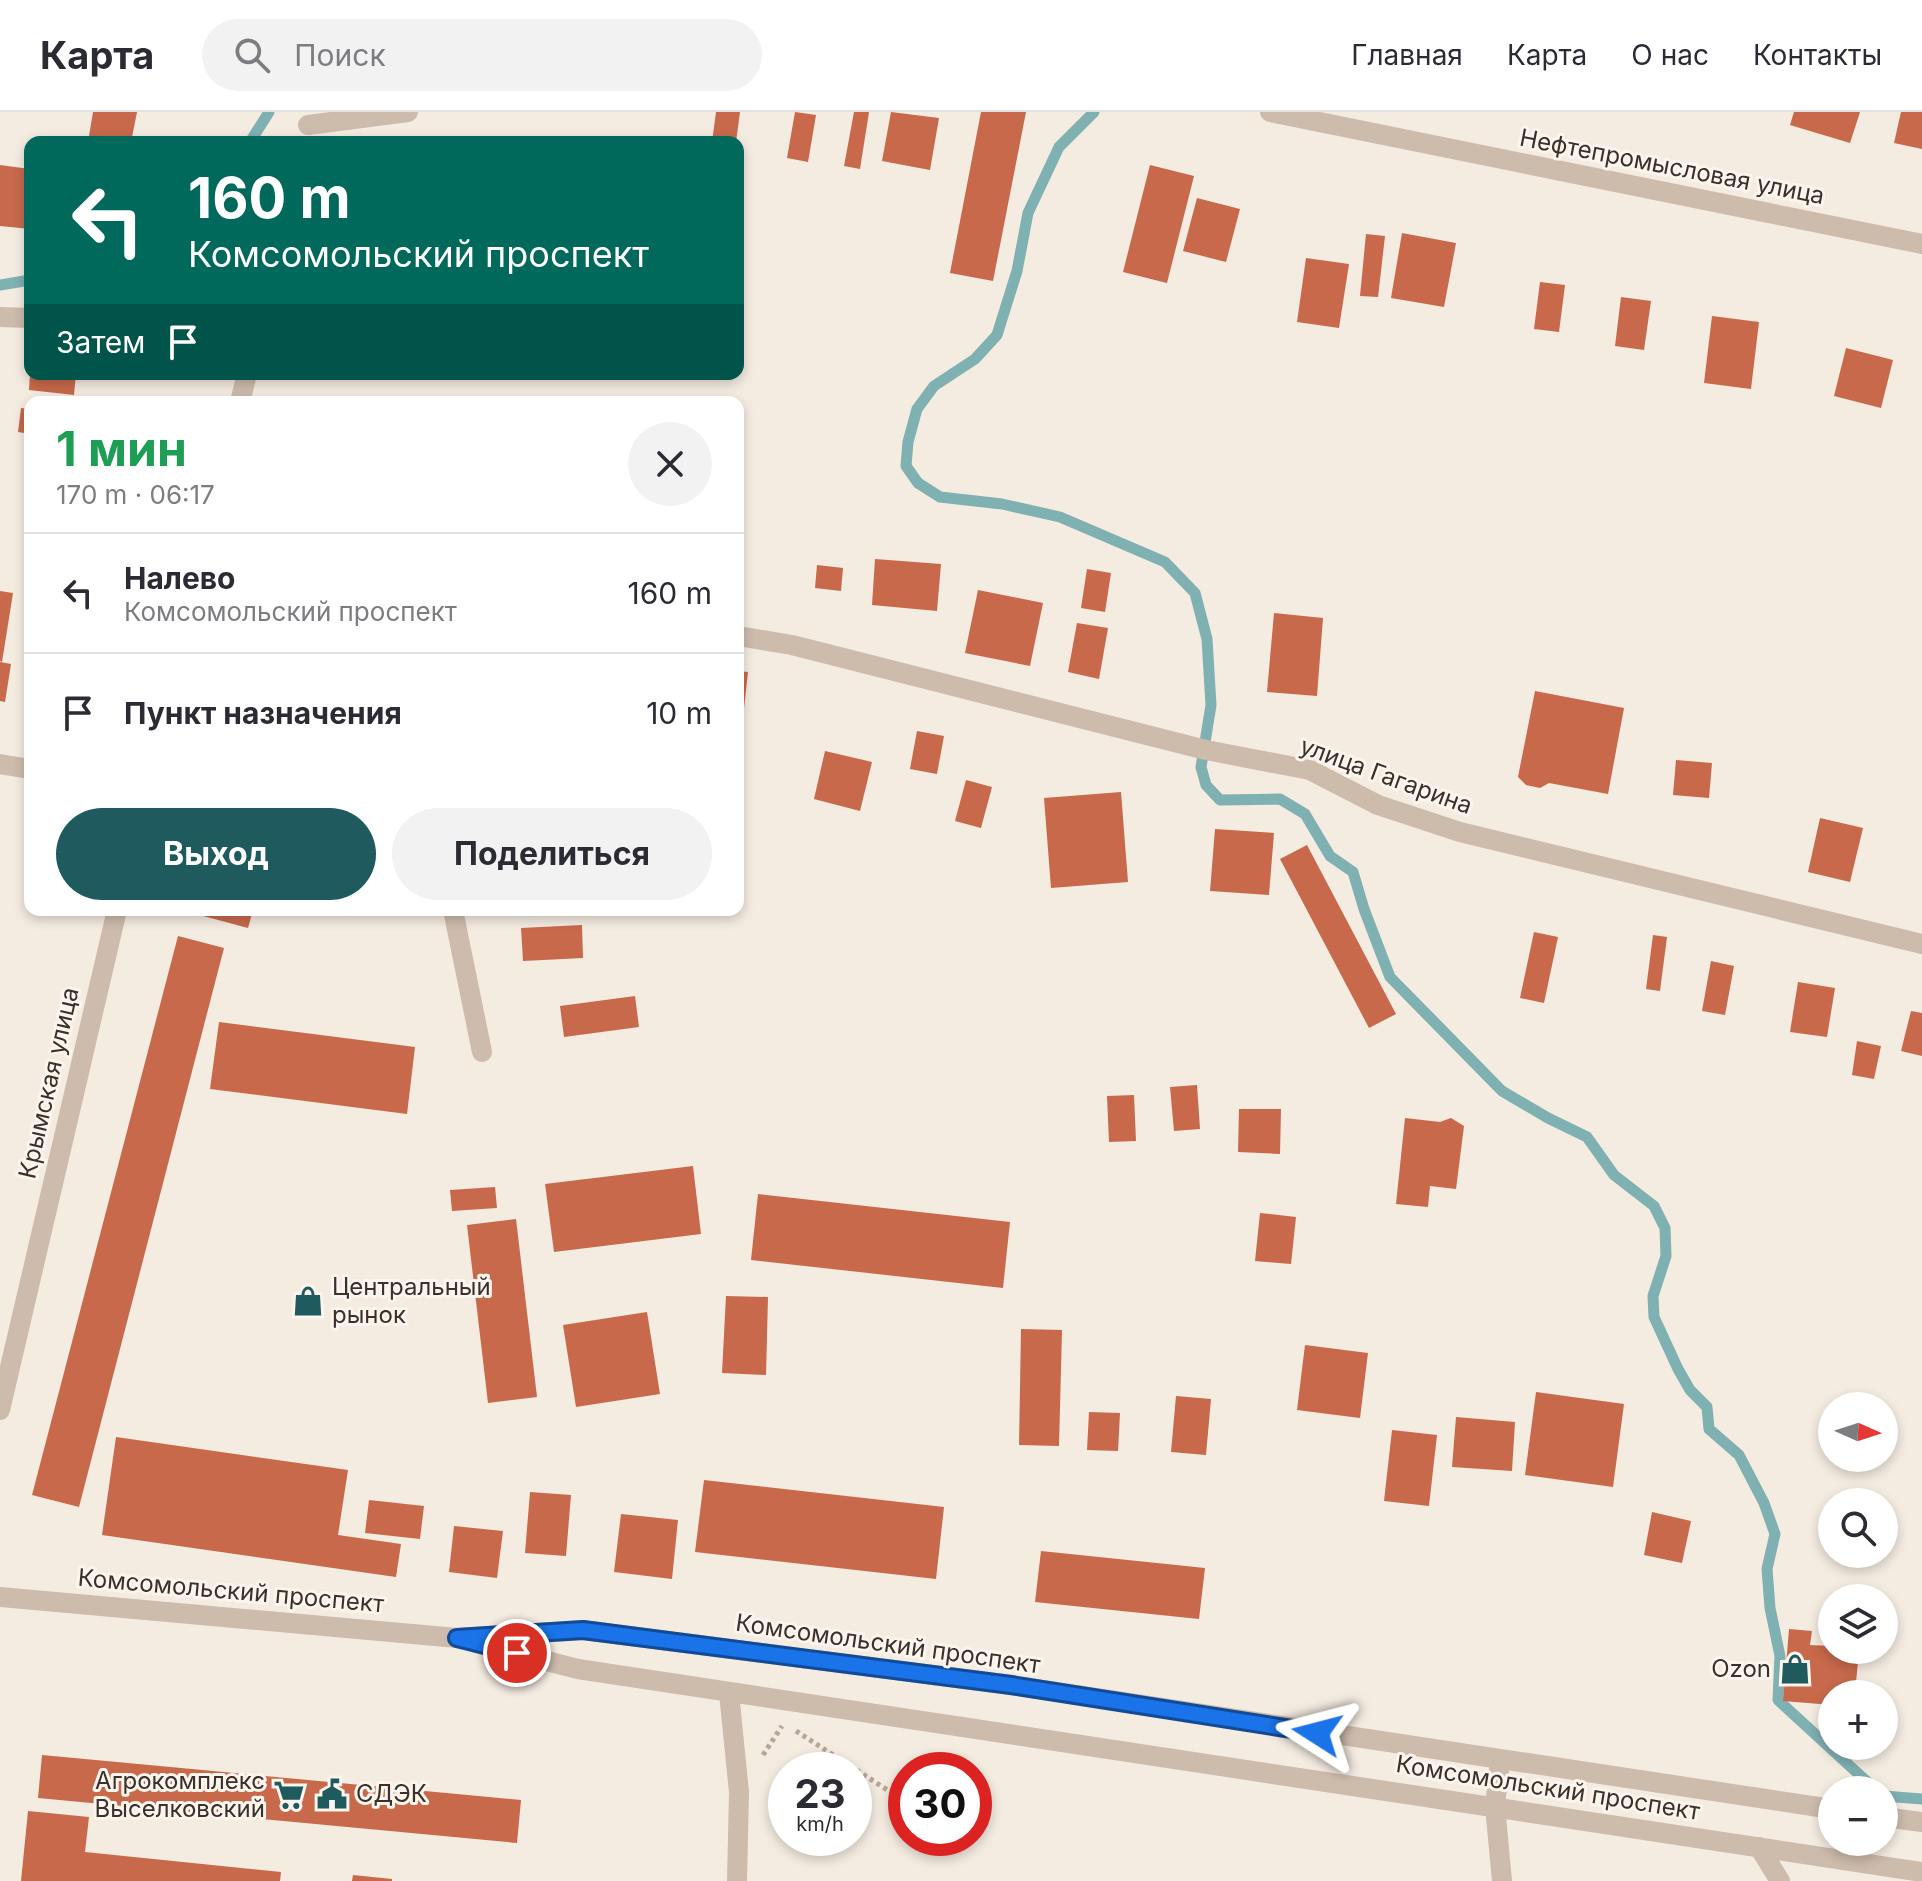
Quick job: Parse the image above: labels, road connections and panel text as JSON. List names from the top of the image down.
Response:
{
  "streets": {
    "street": [
      "Нефтепромысловая улица",
      "улица Гагарина",
      "Крымская улица",
      "Комсомольский проспект"
    ]
  },
  "places": {
    "shop": ["Центральный рынок", "Ozon"],
    "public building": ["СДЭК"],
    "supermarket": ["Агрокомплекс Выселковский"]
  },
  "north": "right",
  "page": {
    "header": "Карта",
    "search": "Поиск",
    "nav": [
      "Главная",
      "Карта",
      "О нас",
      "Контакты"
    ],
    "turn": ["160 m", "Комсомольский проспект"],
    "then": "Затем",
    "heading": ["1 мин", "170 m · 06:17"],
    "list": [
      {
        "name": "Налево",
        "note": "Комсомольский проспект",
        "value": "160 m"
      },
      {
        "name": "Пункт назначения",
        "value": "10 m"
      }
    ],
    "buttons": ["Выход", "Поделиться"],
    "map_buttons": ["+", "−"],
    "speed": "23 km/h",
    "limit": "30"
  }
}
